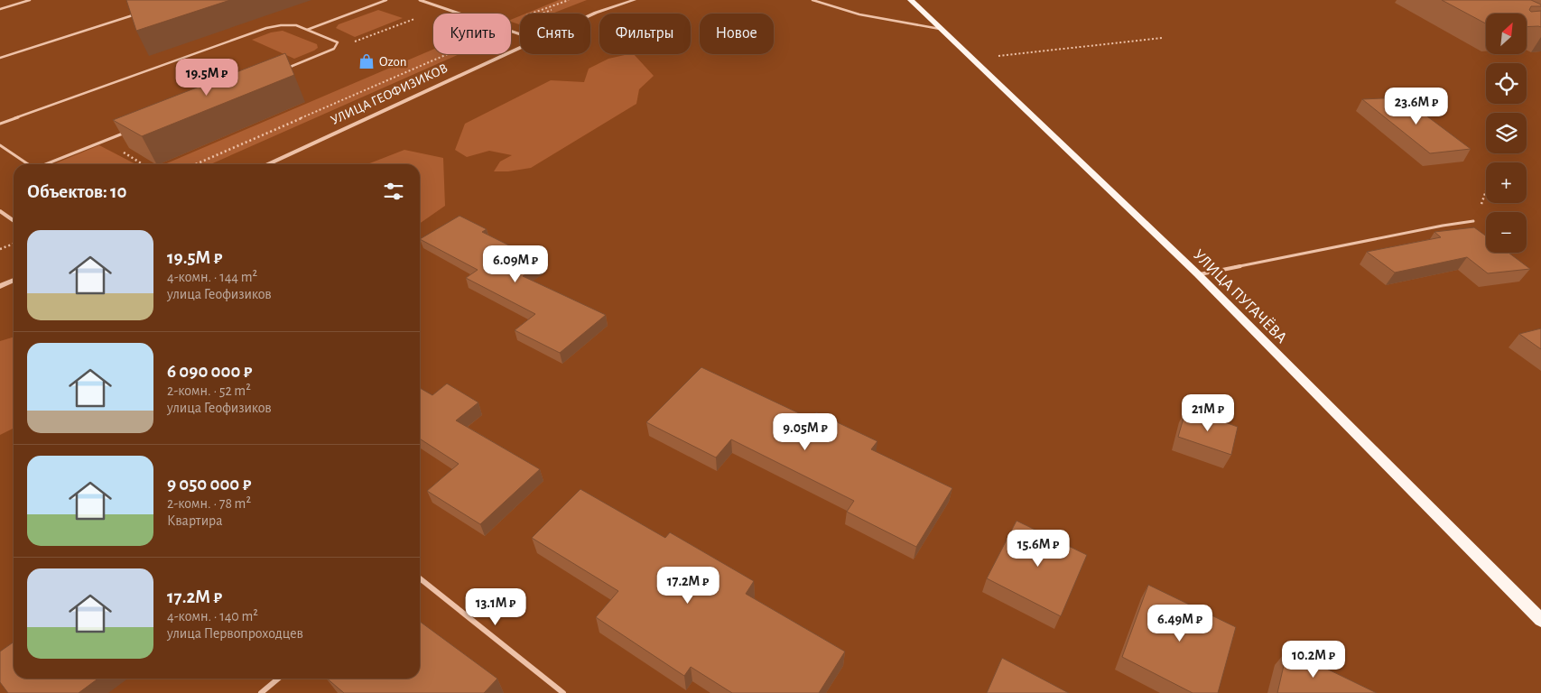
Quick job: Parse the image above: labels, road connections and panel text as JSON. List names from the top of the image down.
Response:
{
  "streets": {
    "main road": ["УЛИЦА ПУГАЧЁВА"],
    "street": ["УЛИЦА ГЕОФИЗИКОВ"]
  },
  "places": {
    "shop": ["Ozon"]
  },
  "north": "top right",
  "page": {
    "map_buttons": ["+", "−"],
    "chip": [
      "Купить",
      "Снять",
      "Фильтры",
      "Новое"
    ],
    "price": [
      "19.5M ₽",
      "23.6M ₽",
      "6.09M ₽",
      "21M ₽",
      "9.05M ₽",
      "15.6M ₽",
      "17.2M ₽",
      "13.1M ₽",
      "6.49M ₽",
      "10.2M ₽"
    ],
    "heading": "Объектов: 10",
    "list": [
      {
        "name": "19.5M ₽",
        "note": "4-комн. · 144 m² · улица Геофизиков"
      },
      {
        "name": "6 090 000 ₽",
        "note": "2-комн. · 52 m² · улица Геофизиков"
      },
      {
        "name": "9 050 000 ₽",
        "note": "2-комн. · 78 m² · Квартира"
      },
      {
        "name": "17.2M ₽",
        "note": "4-комн. · 140 m² · улица Первопроходцев"
      }
    ]
  }
}
